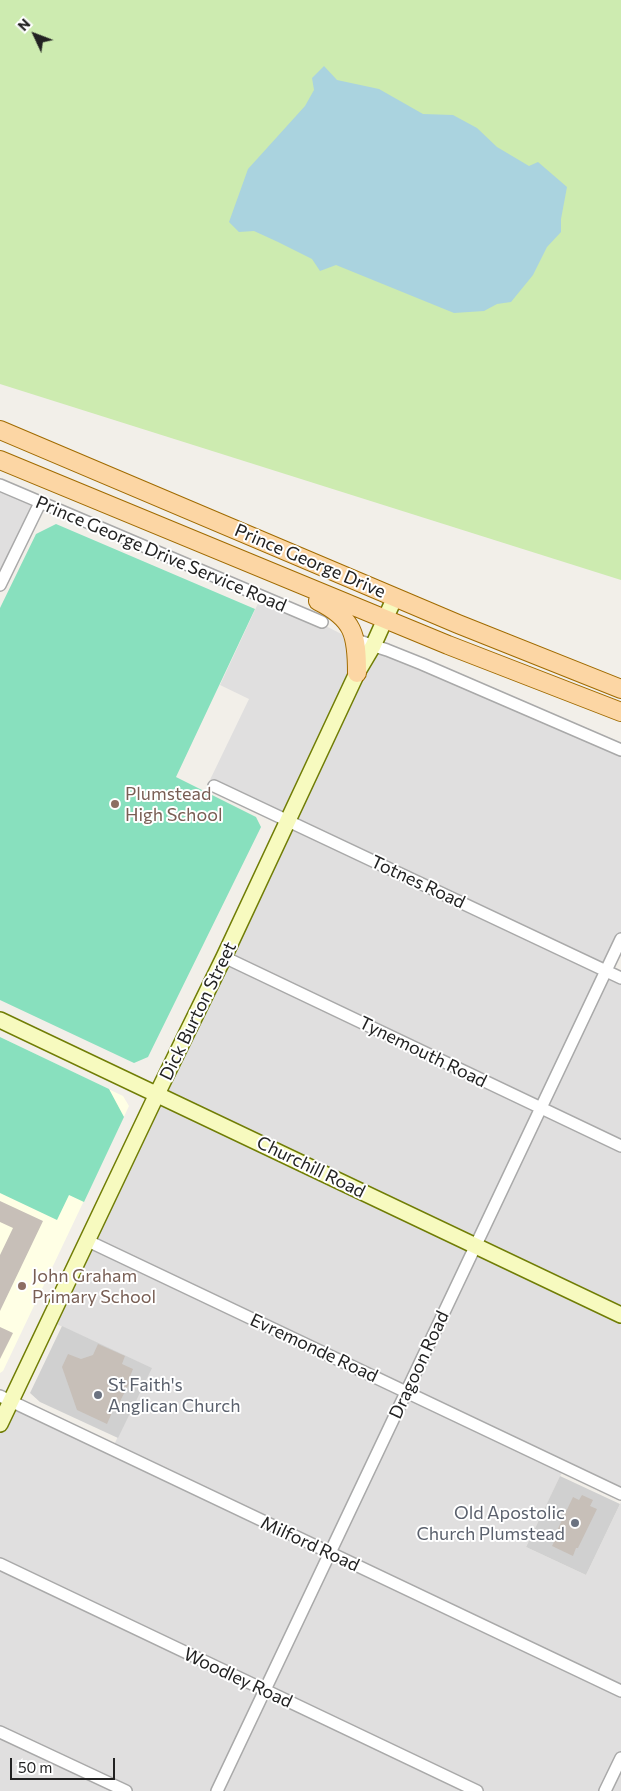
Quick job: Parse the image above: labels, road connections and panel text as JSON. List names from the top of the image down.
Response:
{
  "streets": {
    "main road": ["Prince George Drive"],
    "street": [
      "Prince George Drive Service Road",
      "Totnes Road",
      "Dick Burton Street",
      "Tynemouth Road",
      "Churchill Road",
      "Evremonde Road",
      "Dragoon Road",
      "Milford Road",
      "Woodley Road"
    ]
  },
  "crossings": [
    ["Prince George Drive", "Dick Burton Street"],
    ["Totnes Road", "Dick Burton Street"],
    ["Totnes Road", "Dragoon Road"],
    ["Dick Burton Street", "Tynemouth Road"],
    ["Dick Burton Street", "Churchill Road"],
    ["Dick Burton Street", "Evremonde Road"],
    ["Dick Burton Street", "Milford Road"],
    ["Tynemouth Road", "Dragoon Road"],
    ["Churchill Road", "Dragoon Road"],
    ["Evremonde Road", "Dragoon Road"],
    ["Dragoon Road", "Milford Road"],
    ["Dragoon Road", "Woodley Road"]
  ],
  "places": [
    "Plumstead High School",
    "John Graham Primary School",
    "St Faith's Anglican Church",
    "Old Apostolic Church Plumstead"
  ],
  "scale_bar": "50 m",
  "north": "top left"
}
